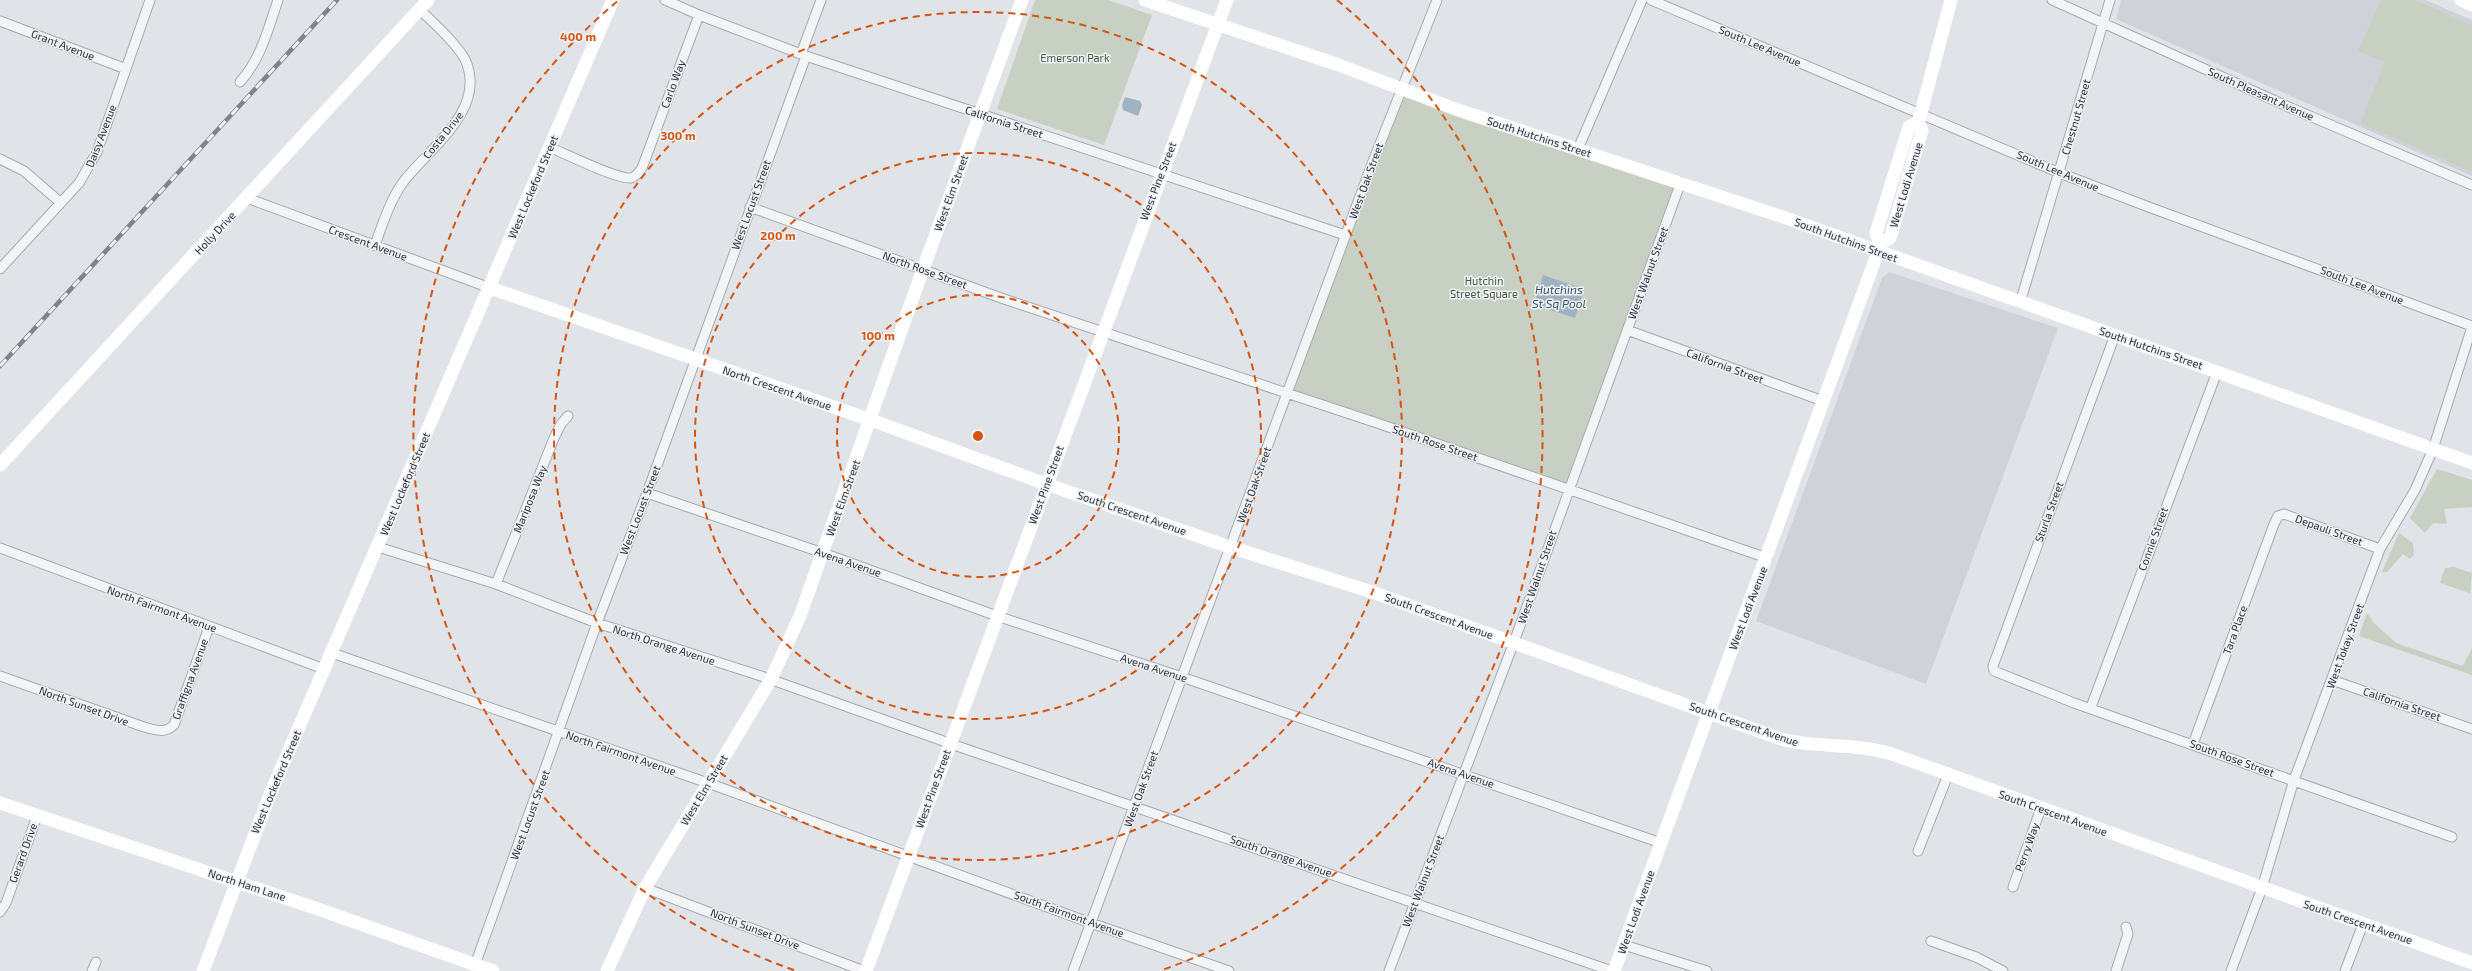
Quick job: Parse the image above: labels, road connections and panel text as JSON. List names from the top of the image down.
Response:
{
  "streets": {
    "street": [
      "Grant Avenue",
      "South Lee Avenue",
      "Carlo Way",
      "South Pleasant Avenue",
      "Chestnut Street",
      "California Street",
      "Costa Drive",
      "Daisy Avenue",
      "South Hutchins Street",
      "West Pine Street",
      "West Oak Street",
      "West Lodi Avenue",
      "West Lockeford Street",
      "West Elm Street",
      "West Locust Street",
      "Holly Drive",
      "Crescent Avenue",
      "North Rose Street",
      "West Walnut Street",
      "North Crescent Avenue",
      "South Rose Street",
      "Mariposa Way",
      "Sturla Street",
      "South Crescent Avenue",
      "Depauli Street",
      "Connie Street",
      "Avena Avenue",
      "North Fairmont Avenue",
      "Tara Place",
      "North Orange Avenue",
      "West Tokay Street",
      "Graffigna Avenue",
      "North Sunset Drive",
      "Perry Way",
      "Gerard Drive",
      "South Orange Avenue",
      "North Ham Lane",
      "South Fairmont Avenue"
    ]
  },
  "crossings": [
    ["Grant Avenue", "Daisy Avenue"],
    ["South Lee Avenue", "Chestnut Street"],
    ["South Lee Avenue", "West Lodi Avenue"],
    ["South Lee Avenue", "West Tokay Street"],
    ["Carlo Way", "California Street"],
    ["Carlo Way", "West Lockeford Street"],
    ["South Pleasant Avenue", "Chestnut Street"],
    ["Chestnut Street", "South Hutchins Street"],
    ["California Street", "West Pine Street"],
    ["California Street", "West Oak Street"],
    ["California Street", "West Lodi Avenue"],
    ["California Street", "West Elm Street"],
    ["California Street", "West Locust Street"],
    ["California Street", "West Walnut Street"],
    ["California Street", "West Tokay Street"],
    ["Costa Drive", "Holly Drive"],
    ["Costa Drive", "Crescent Avenue"],
    ["South Hutchins Street", "West Pine Street"],
    ["South Hutchins Street", "West Oak Street"],
    ["South Hutchins Street", "West Lodi Avenue"],
    ["South Hutchins Street", "West Walnut Street"],
    ["South Hutchins Street", "Sturla Street"],
    ["South Hutchins Street", "Connie Street"],
    ["South Hutchins Street", "West Tokay Street"],
    ["West Pine Street", "North Rose Street"],
    ["West Pine Street", "North Crescent Avenue"],
    ["West Pine Street", "South Rose Street"],
    ["West Pine Street", "Avena Avenue"],
    ["West Pine Street", "North Fairmont Avenue"],
    ["West Pine Street", "North Orange Avenue"],
    ["West Pine Street", "North Sunset Drive"],
    ["West Pine Street", "South Orange Avenue"],
    ["West Pine Street", "South Fairmont Avenue"],
    ["West Oak Street", "South Rose Street"],
    ["West Oak Street", "South Crescent Avenue"],
    ["West Oak Street", "Avena Avenue"],
    ["West Oak Street", "South Orange Avenue"],
    ["West Oak Street", "South Fairmont Avenue"],
    ["West Lodi Avenue", "South Rose Street"],
    ["West Lodi Avenue", "South Crescent Avenue"],
    ["West Lodi Avenue", "Avena Avenue"],
    ["West Lodi Avenue", "South Orange Avenue"],
    ["West Lockeford Street", "Crescent Avenue"],
    ["West Lockeford Street", "North Crescent Avenue"],
    ["West Lockeford Street", "North Fairmont Avenue"],
    ["West Lockeford Street", "North Orange Avenue"],
    ["West Lockeford Street", "North Ham Lane"],
    ["West Elm Street", "North Rose Street"],
    ["West Elm Street", "North Crescent Avenue"],
    ["West Elm Street", "Avena Avenue"],
    ["West Elm Street", "North Fairmont Avenue"],
    ["West Elm Street", "North Orange Avenue"],
    ["West Elm Street", "North Sunset Drive"],
    ["West Locust Street", "North Rose Street"],
    ["West Locust Street", "North Crescent Avenue"],
    ["West Locust Street", "Avena Avenue"],
    ["West Locust Street", "North Fairmont Avenue"],
    ["West Locust Street", "North Orange Avenue"],
    ["West Locust Street", "North Ham Lane"],
    ["Holly Drive", "Crescent Avenue"],
    ["Crescent Avenue", "North Crescent Avenue"],
    ["North Rose Street", "South Rose Street"],
    ["West Walnut Street", "South Rose Street"],
    ["West Walnut Street", "South Crescent Avenue"],
    ["West Walnut Street", "Avena Avenue"],
    ["West Walnut Street", "South Orange Avenue"],
    ["North Crescent Avenue", "South Crescent Avenue"],
    ["South Rose Street", "Sturla Street"],
    ["South Rose Street", "Connie Street"],
    ["South Rose Street", "Tara Place"],
    ["South Rose Street", "West Tokay Street"],
    ["Mariposa Way", "North Orange Avenue"],
    ["South Crescent Avenue", "West Tokay Street"],
    ["South Crescent Avenue", "Perry Way"],
    ["Depauli Street", "Tara Place"],
    ["Depauli Street", "West Tokay Street"],
    ["North Fairmont Avenue", "Graffigna Avenue"],
    ["North Fairmont Avenue", "South Fairmont Avenue"],
    ["North Orange Avenue", "South Orange Avenue"],
    ["Graffigna Avenue", "North Sunset Drive"],
    ["Gerard Drive", "North Ham Lane"]
  ],
  "water": ["Hutchins St Sq Pool"],
  "parks": ["Emerson Park", "Hutchin Street Square"],
  "rings": [
    "400 m",
    "300 m",
    "200 m",
    "100 m"
  ]
}
